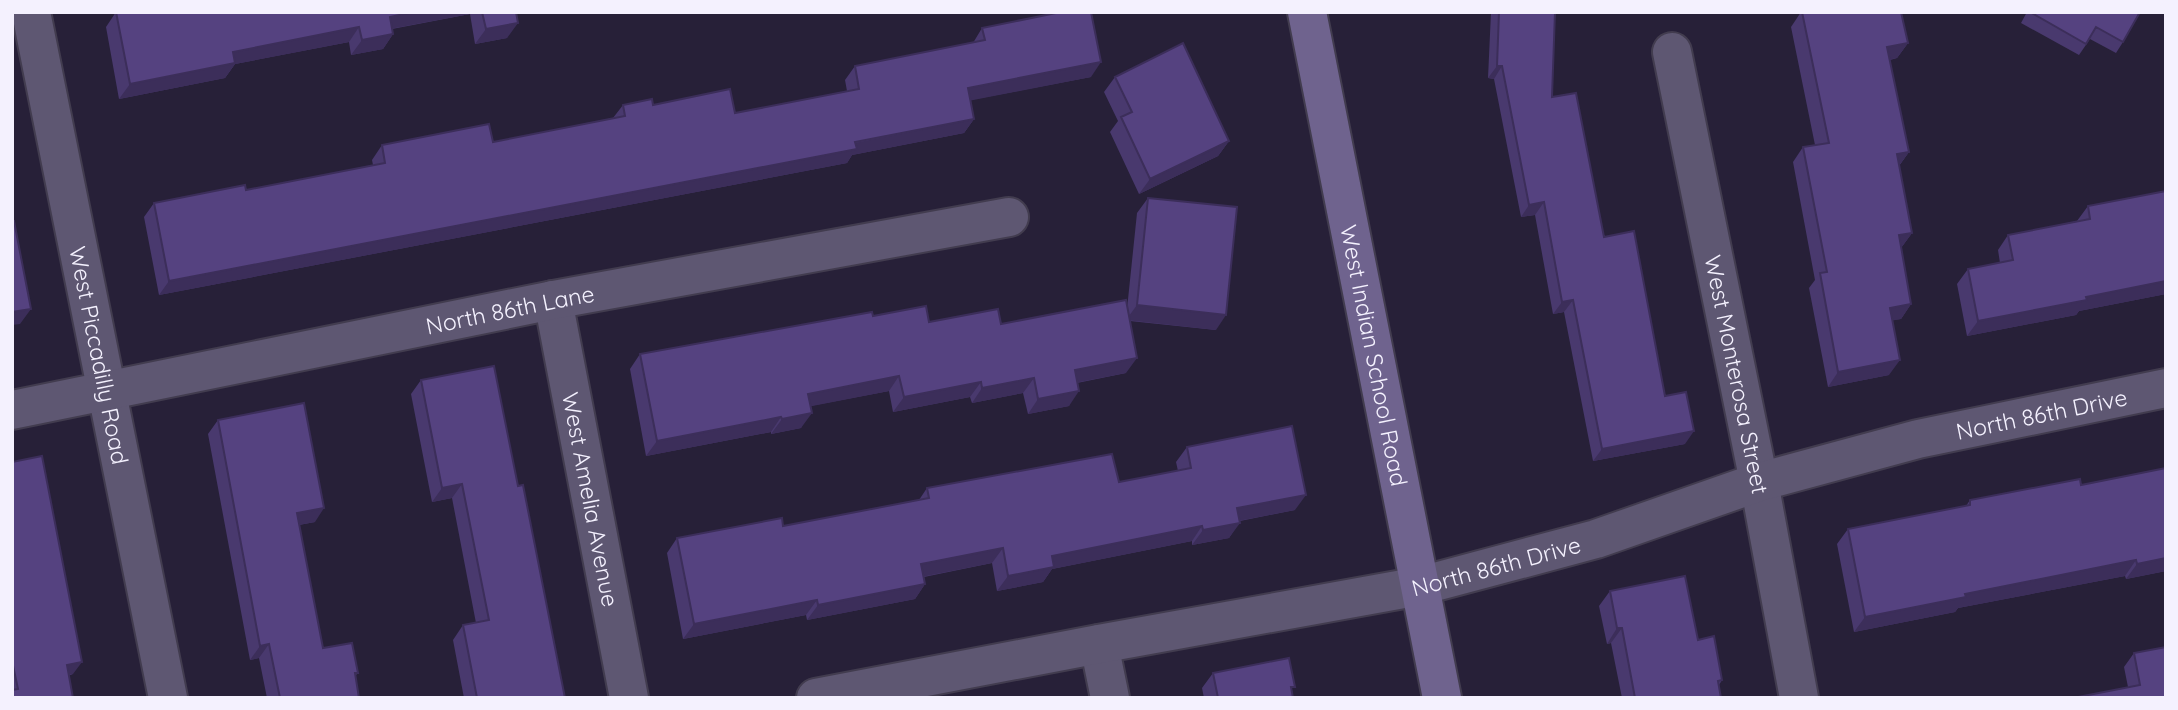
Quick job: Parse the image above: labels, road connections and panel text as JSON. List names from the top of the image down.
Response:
{
  "streets": {
    "main road": ["West Indian School Road"],
    "street": [
      "North 86th Lane",
      "West Piccadilly Road",
      "West Monterosa Street",
      "North 86th Drive",
      "West Amelia Avenue"
    ]
  },
  "crossings": [
    ["North 86th Lane", "West Piccadilly Road"],
    ["North 86th Lane", "West Amelia Avenue"],
    ["West Indian School Road", "North 86th Drive"],
    ["West Monterosa Street", "North 86th Drive"]
  ]
}
